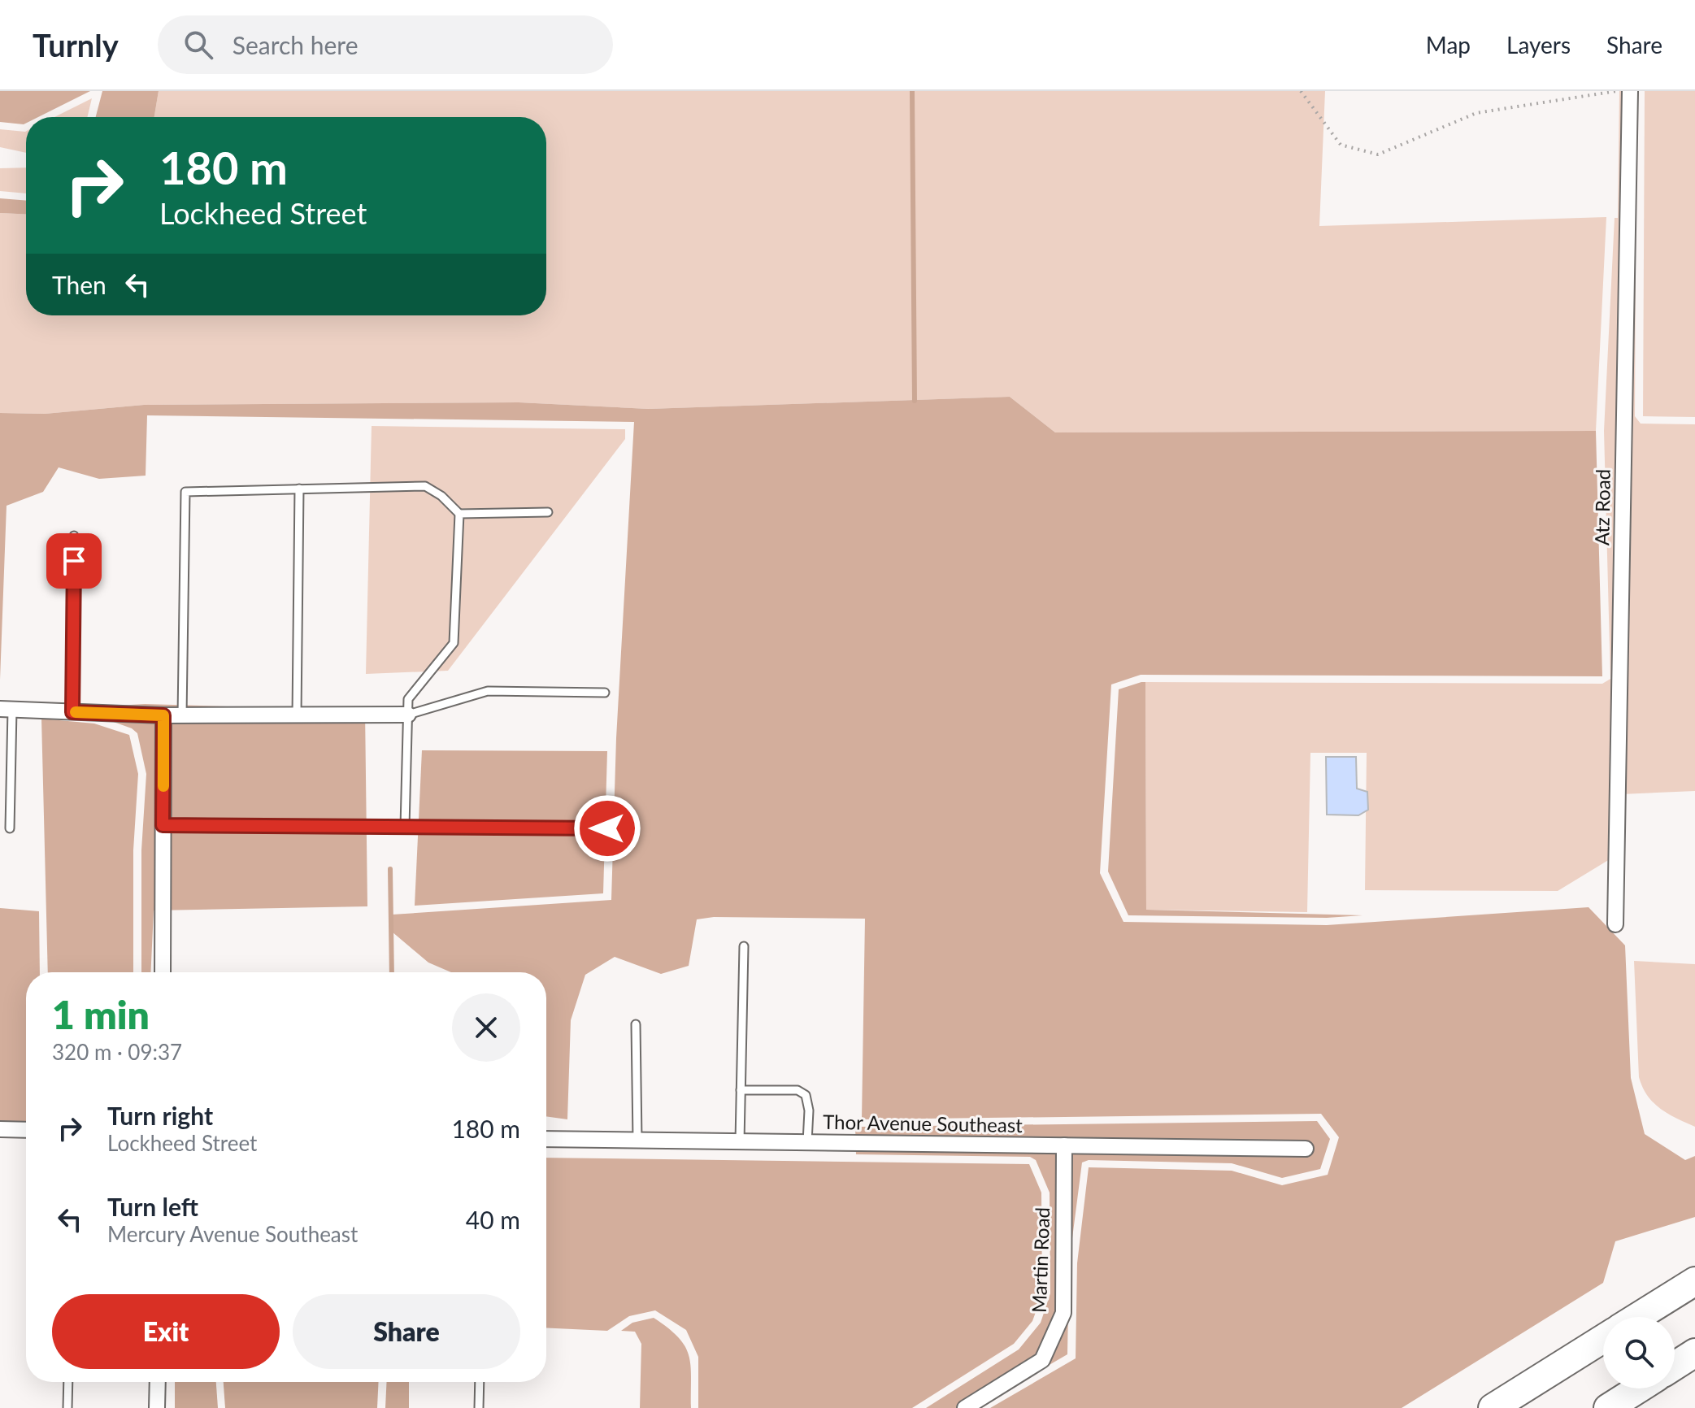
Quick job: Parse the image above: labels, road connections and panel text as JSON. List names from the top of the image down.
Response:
{
  "streets": {
    "street": ["Atz Road", "Thor Avenue Southeast", "Martin Road"]
  },
  "crossings": [
    ["Thor Avenue Southeast", "Martin Road"]
  ],
  "page": {
    "header": "Turnly",
    "search": "Search here",
    "nav": ["Map", "Layers", "Share"],
    "turn": ["180 m", "Lockheed Street"],
    "then": "Then",
    "heading": ["1 min", "320 m · 09:37"],
    "list": [
      {
        "name": "Turn right",
        "note": "Lockheed Street",
        "value": "180 m"
      },
      {
        "name": "Turn left",
        "note": "Mercury Avenue Southeast",
        "value": "40 m"
      }
    ],
    "buttons": ["Exit", "Share"]
  }
}
